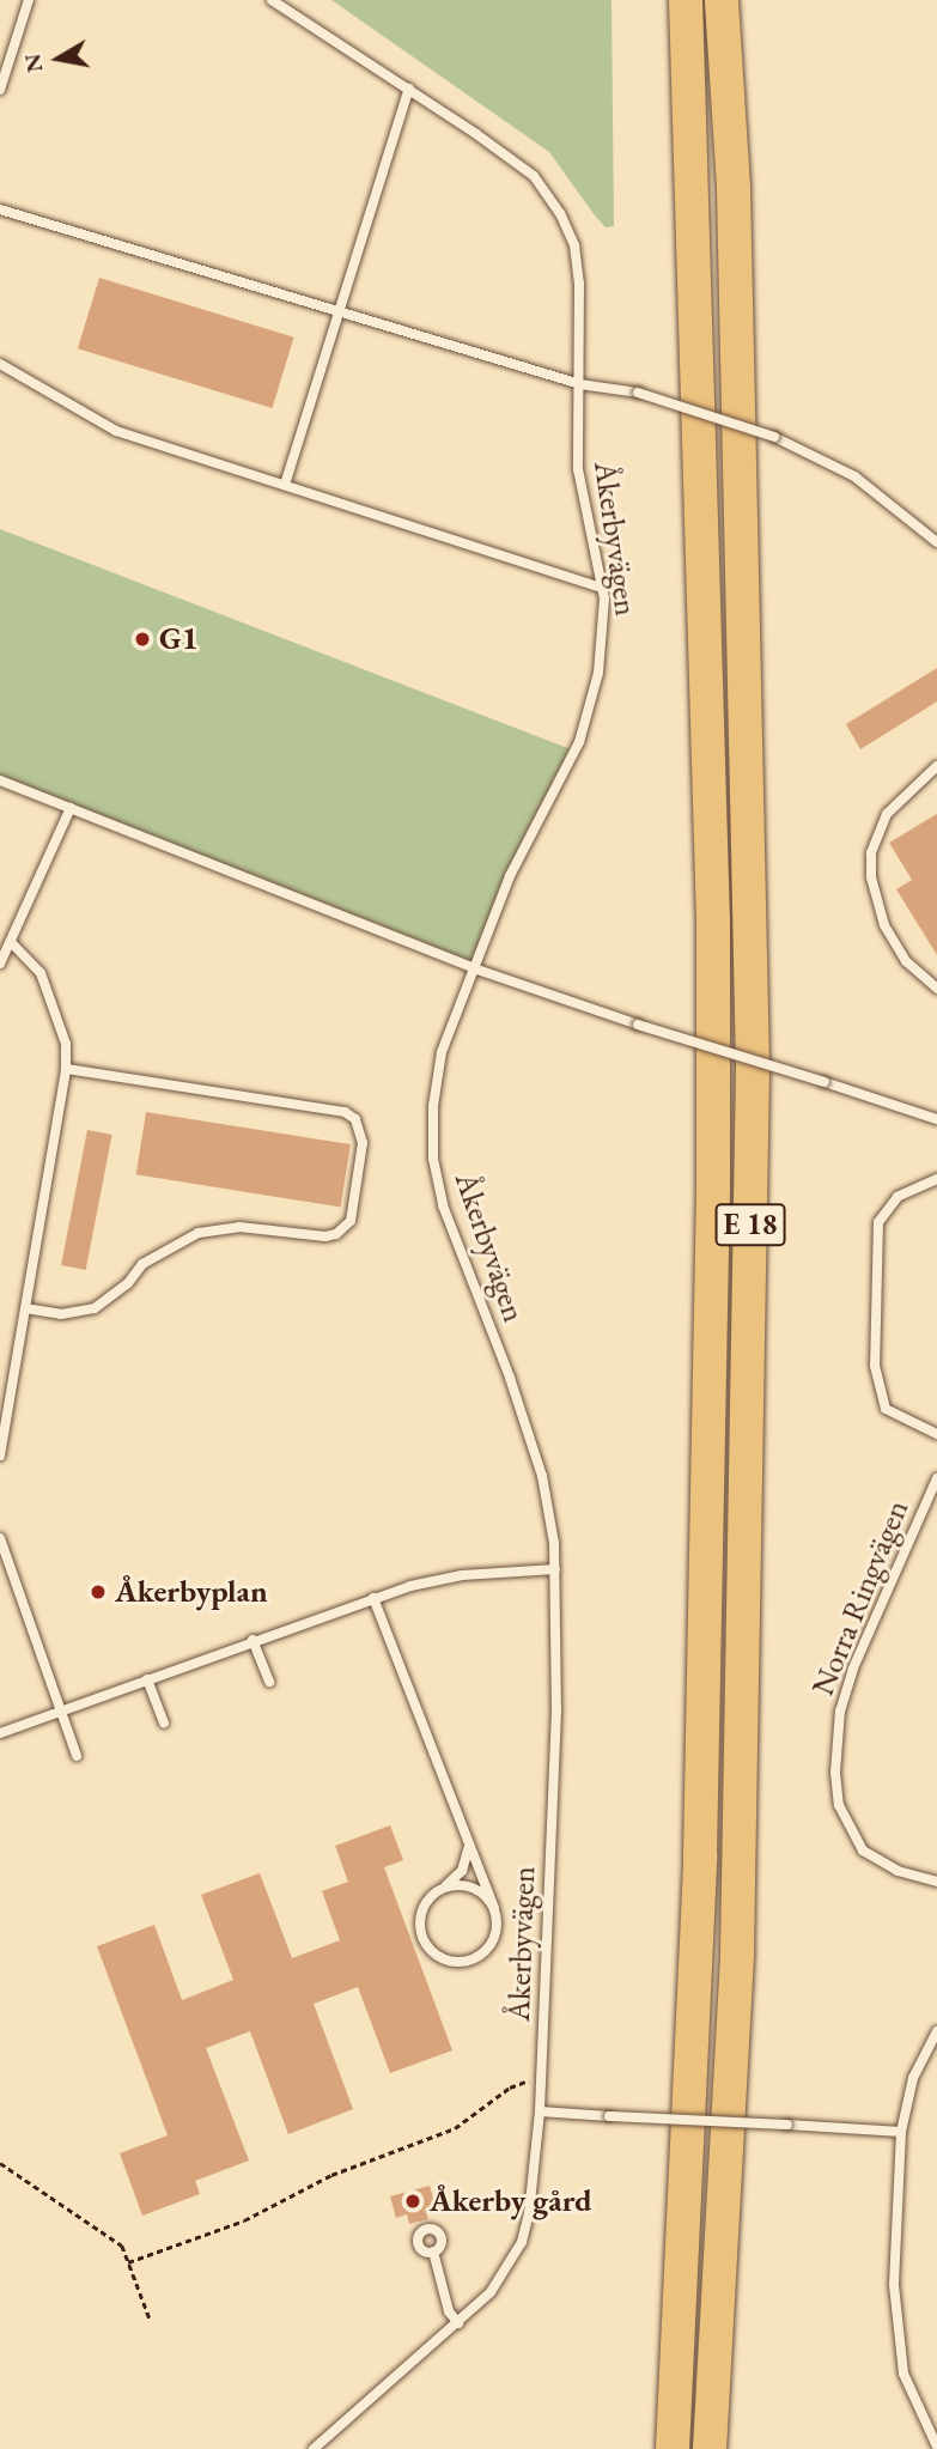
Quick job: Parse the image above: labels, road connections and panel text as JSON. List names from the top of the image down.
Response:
{
  "streets": {
    "highway": ["E 18"],
    "lane": ["Åkerbyvägen", "Norra Ringvägen"]
  },
  "places": ["G1", "Åkerbyplan", "Åkerby gård"],
  "north": "left"
}
